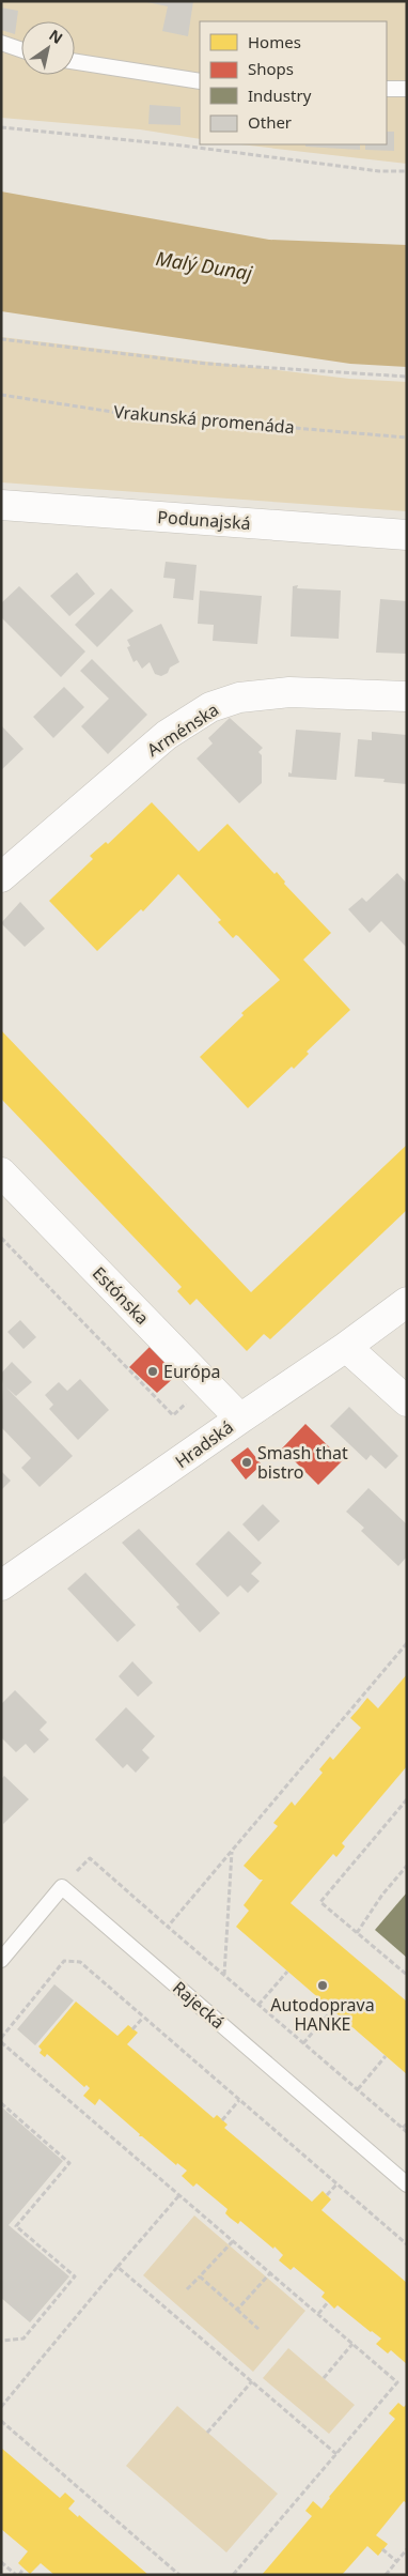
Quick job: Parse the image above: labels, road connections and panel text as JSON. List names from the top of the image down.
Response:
{
  "streets": {
    "street": [
      "Podunajská",
      "Arménska",
      "Estónska",
      "Hradská"
    ],
    "lane": ["Rajecká"],
    "path": ["Vrakunská promenáda"]
  },
  "crossings": [
    ["Estónska", "Hradská"]
  ],
  "water": ["Malý Dunaj"],
  "places": ["Európa", "Smash that bistro", "Autodoprava HANKE"],
  "legend": [
    "Homes",
    "Shops",
    "Industry",
    "Other"
  ],
  "north": "top right"
}
